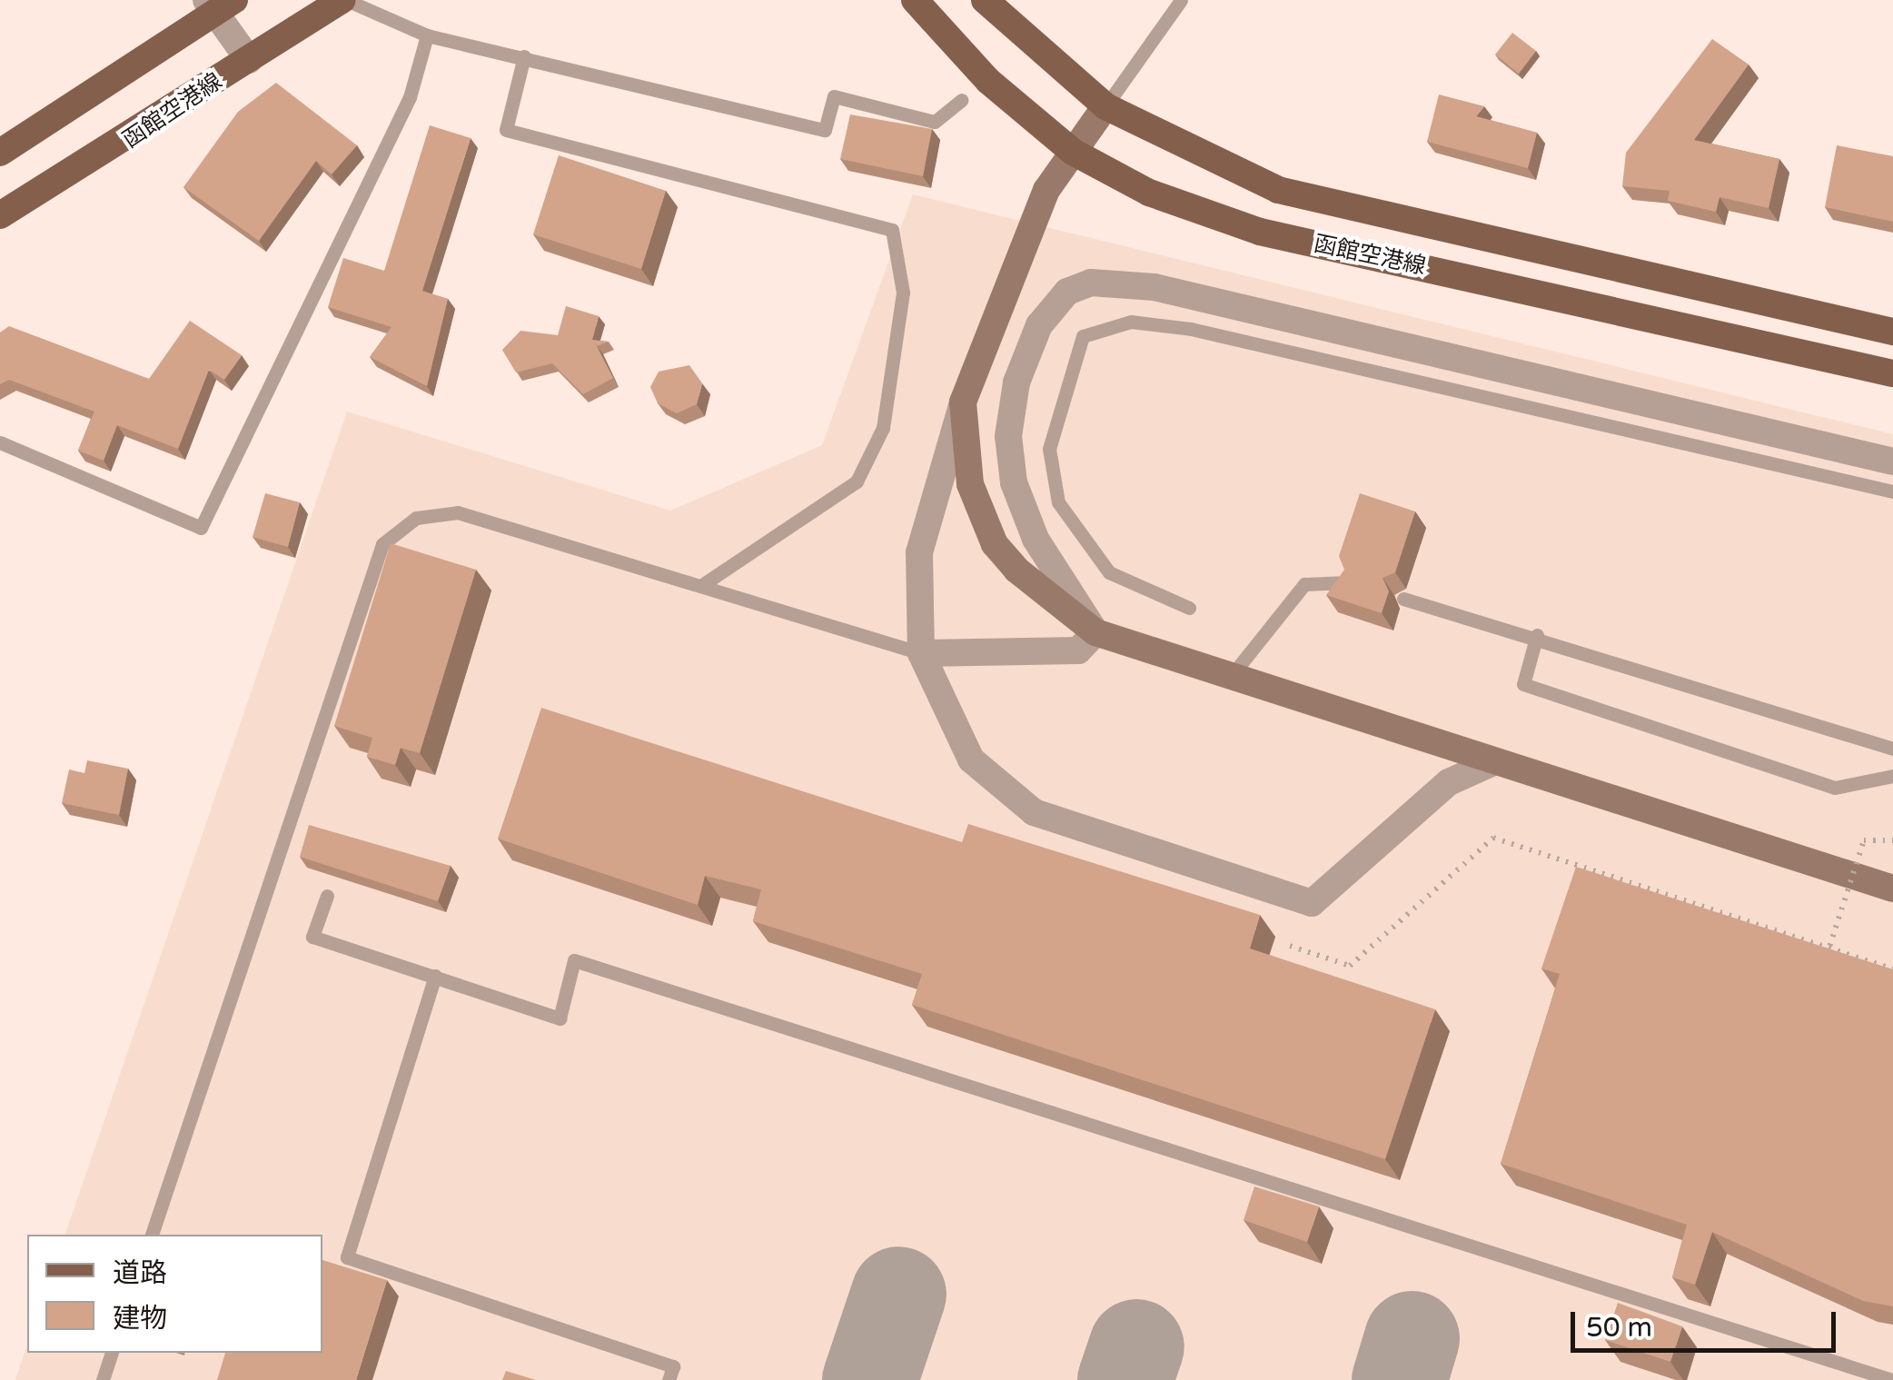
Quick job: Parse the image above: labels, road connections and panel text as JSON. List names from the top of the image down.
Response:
{
  "streets": {
    "main road": ["函館空港線"]
  },
  "legend": ["道路", "建物"],
  "scale_bar": "50 m"
}
